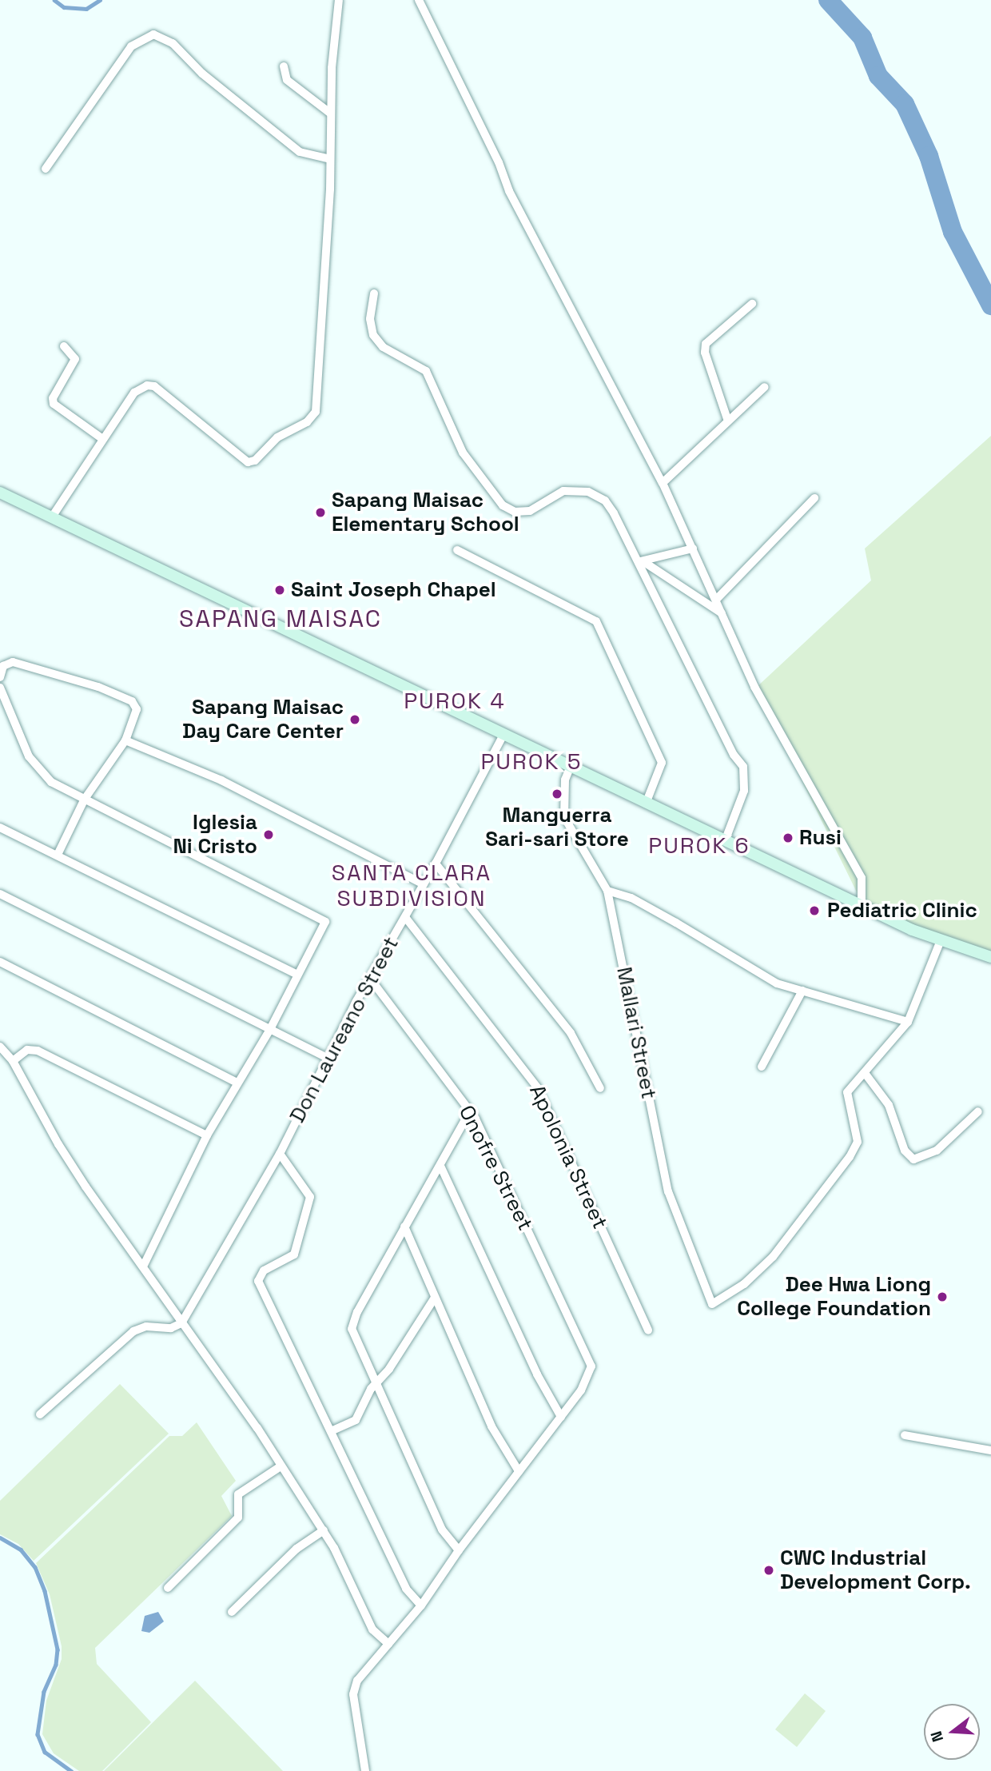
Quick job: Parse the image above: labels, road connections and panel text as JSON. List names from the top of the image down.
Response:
{
  "streets": {
    "street": [
      "Don Laureano Street",
      "Mallari Street",
      "Apolonia Street",
      "Onofre Street"
    ]
  },
  "crossings": [
    ["Don Laureano Street", "Apolonia Street"],
    ["Don Laureano Street", "Onofre Street"]
  ],
  "districts": [
    "SAPANG MAISAC",
    "PUROK 4",
    "PUROK 5",
    "PUROK 6",
    "SANTA CLARA SUBDIVISION"
  ],
  "places": [
    "Sapang Maisac Elementary School",
    "Saint Joseph Chapel",
    "Sapang Maisac Day Care Center",
    "Manguerra Sari-sari Store",
    "Iglesia Ni Cristo",
    "Rusi",
    "Pediatric Clinic",
    "Dee Hwa Liong College Foundation",
    "CWC Industrial Development Corp."
  ],
  "north": "left"
}
